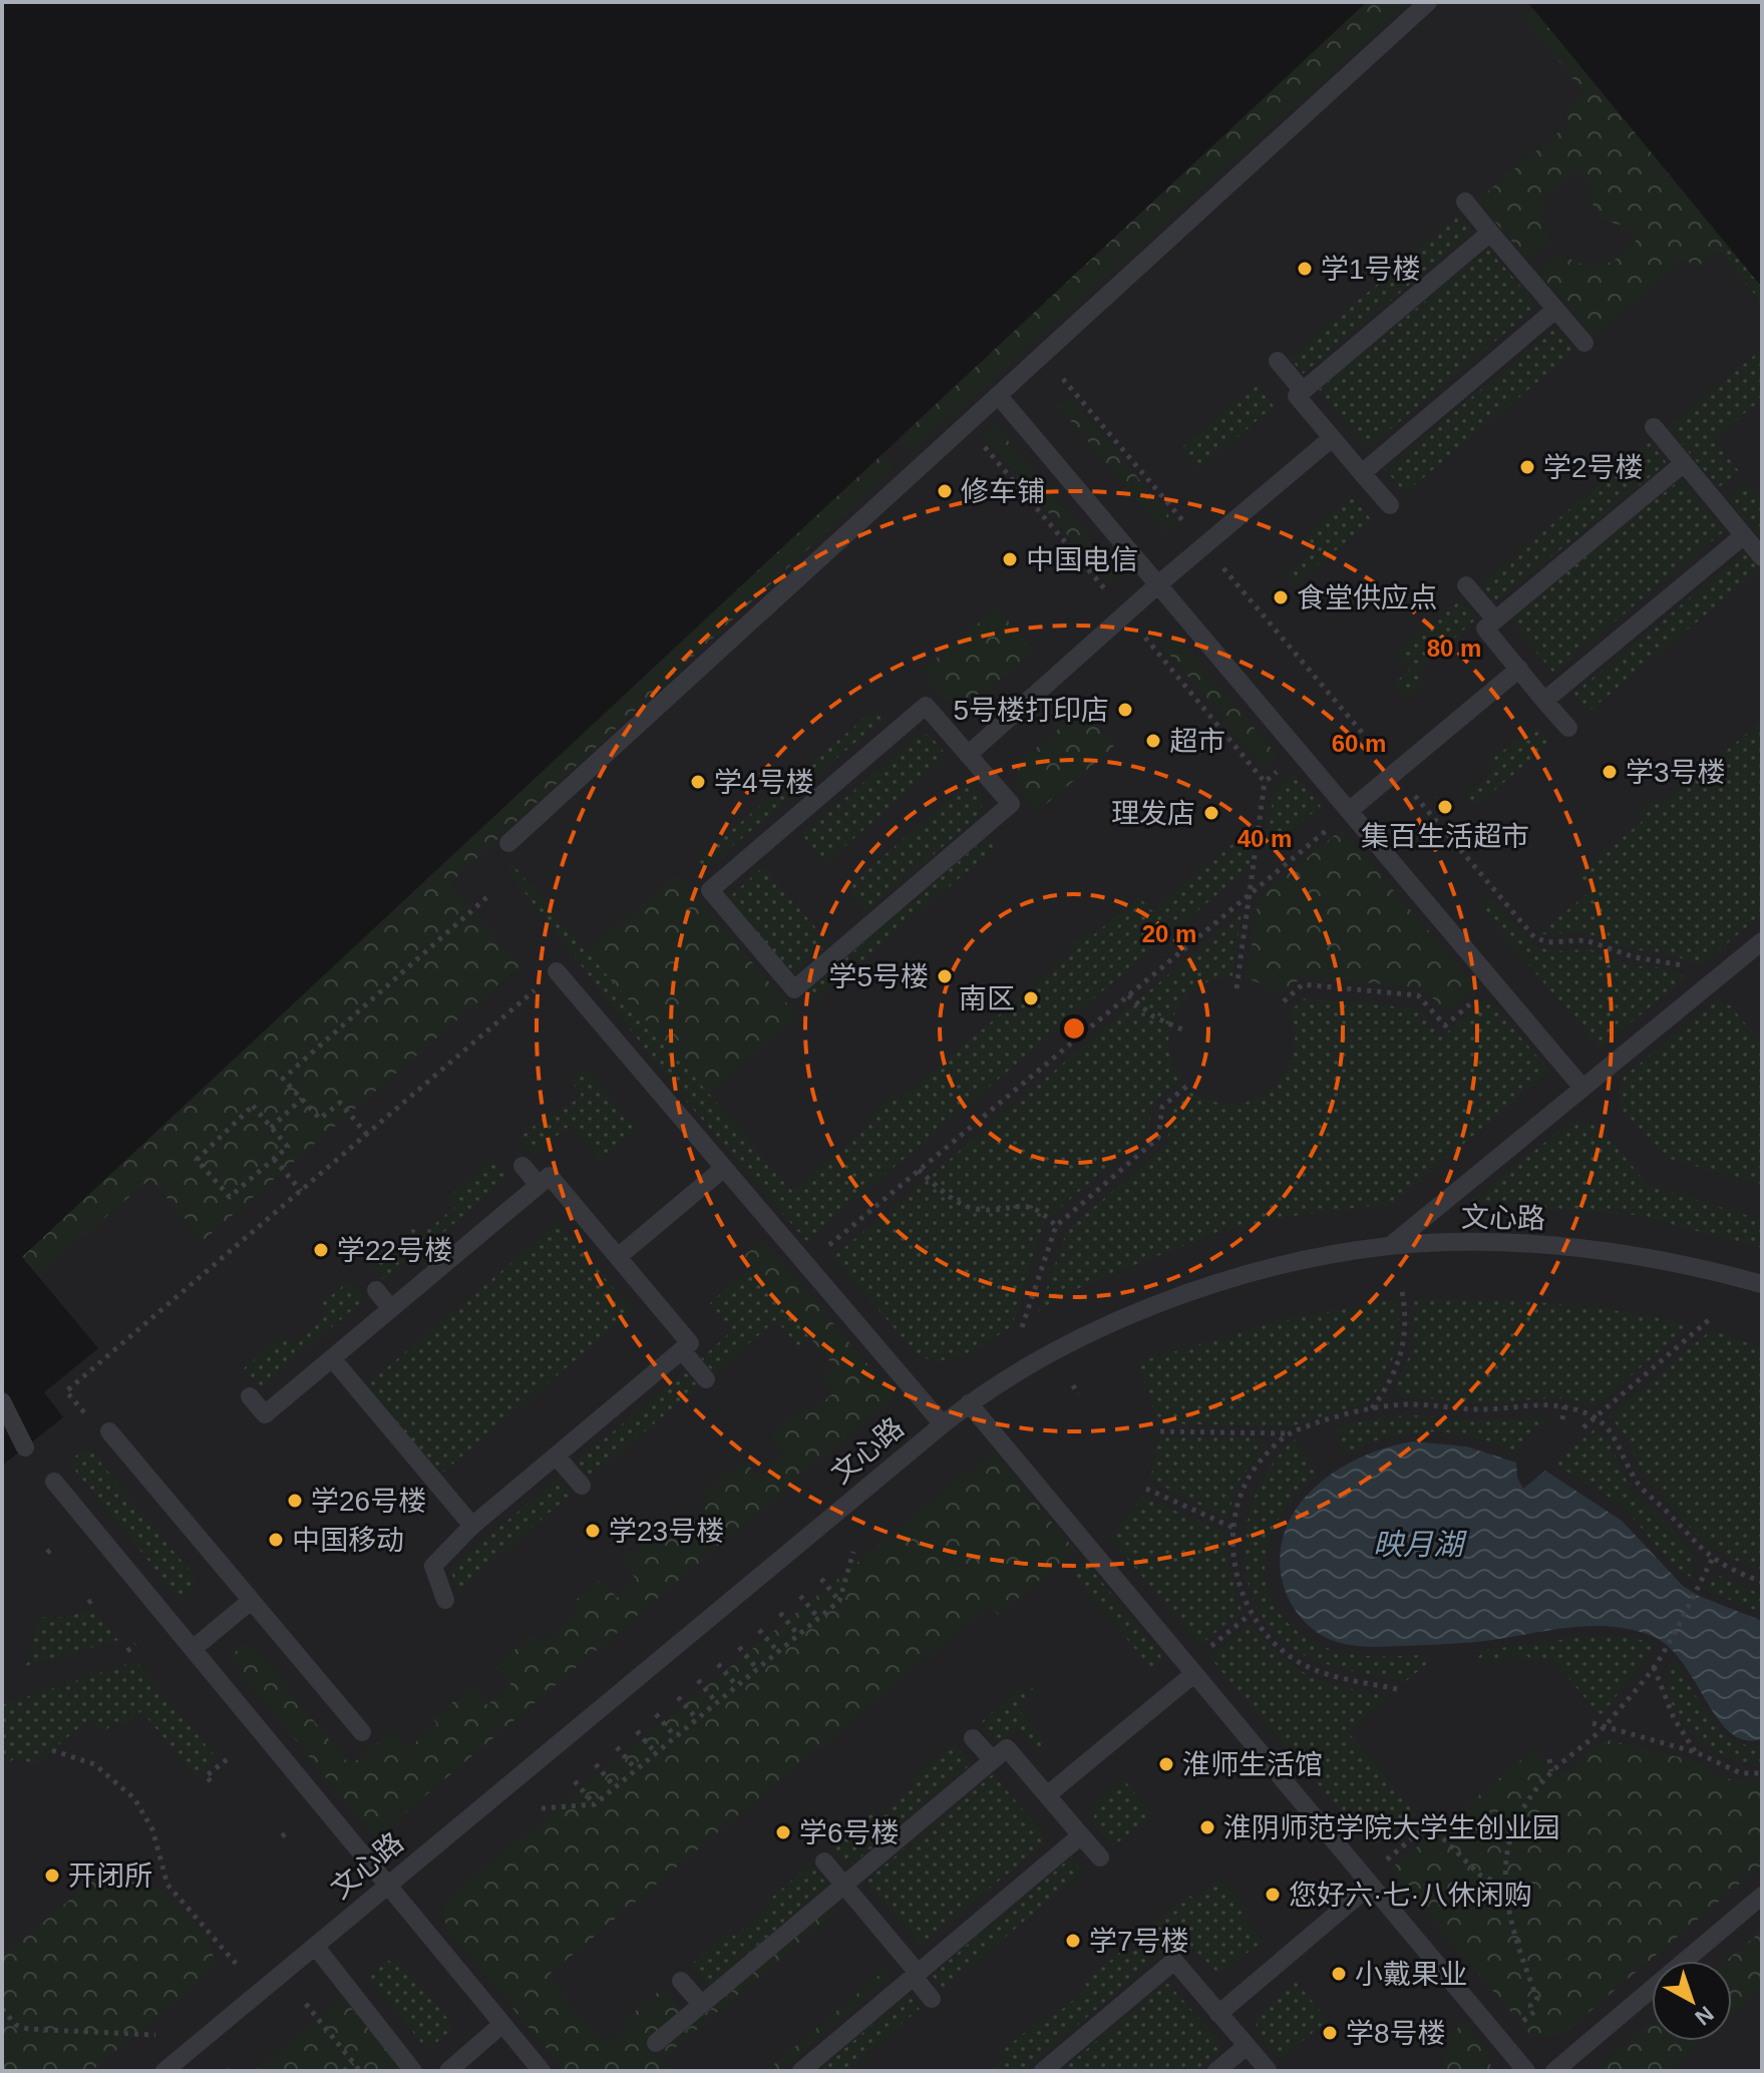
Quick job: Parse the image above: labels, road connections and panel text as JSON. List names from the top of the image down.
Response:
{
  "streets": {
    "lane": ["文心路"]
  },
  "water": ["映月湖"],
  "places": [
    "学1号楼",
    "学2号楼",
    "修车铺",
    "中国电信",
    "食堂供应点",
    "5号楼打印店",
    "超市",
    "学3号楼",
    "学4号楼",
    "集百生活超市",
    "理发店",
    "学5号楼",
    "南区",
    "学22号楼",
    "学26号楼",
    "学23号楼",
    "中国移动",
    "淮师生活馆",
    "淮阴师范学院大学生创业园",
    "学6号楼",
    "开闭所",
    "您好六·七·八休闲购",
    "学7号楼",
    "小戴果业",
    "学8号楼"
  ],
  "north": "bottom right",
  "rings": [
    "80 m",
    "60 m",
    "40 m",
    "20 m"
  ]
}
